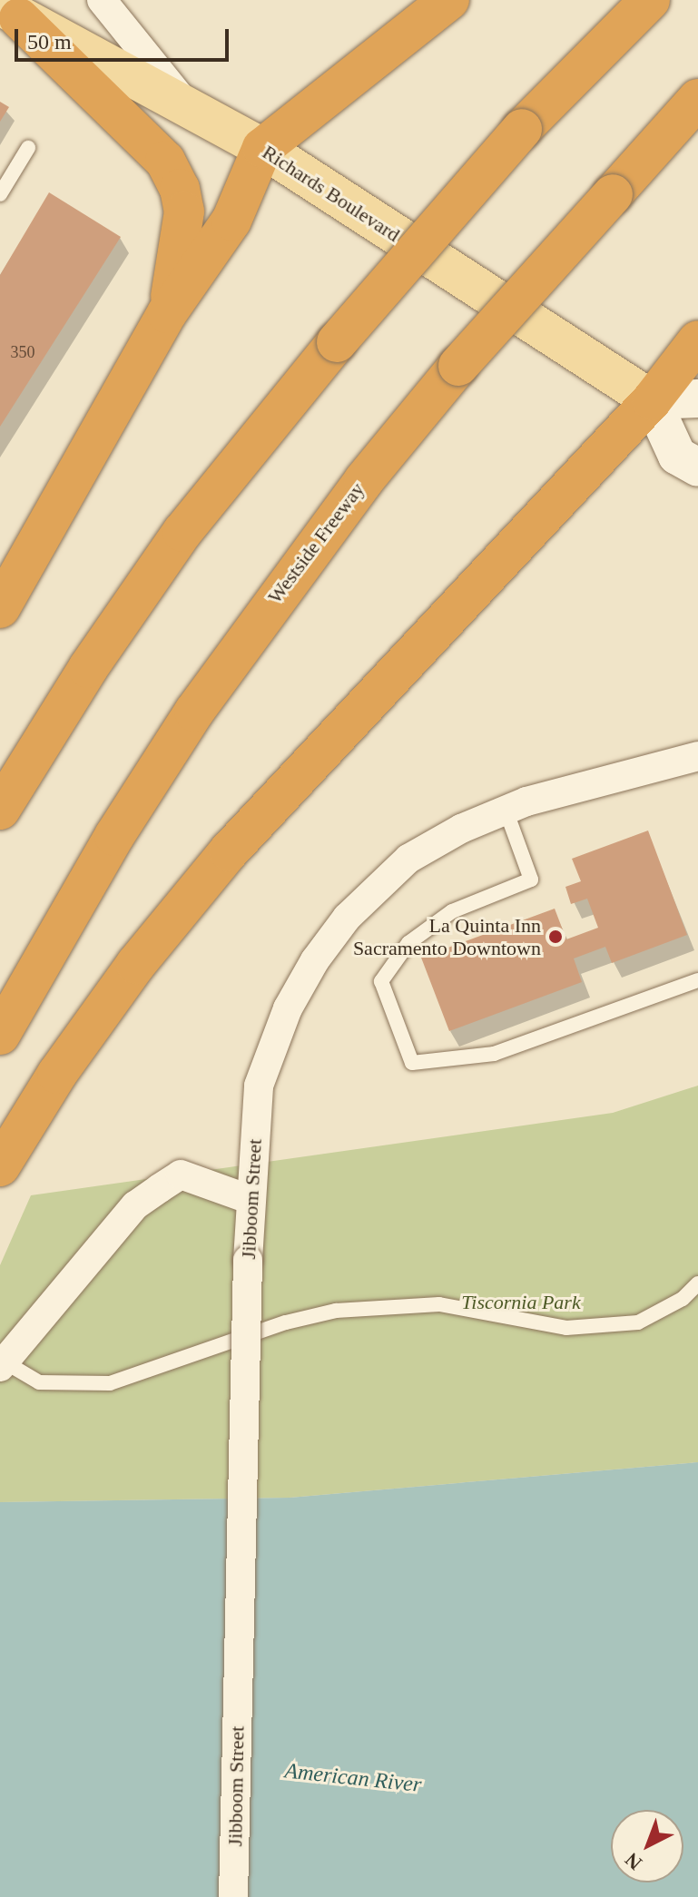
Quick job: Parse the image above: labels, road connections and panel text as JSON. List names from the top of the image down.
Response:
{
  "streets": {
    "highway": ["Westside Freeway"],
    "main road": ["Richards Boulevard"],
    "street": ["Jibboom Street"]
  },
  "water": ["American River"],
  "parks": ["Tiscornia Park"],
  "places": ["La Quinta Inn Sacramento Downtown"],
  "house_numbers": ["350"],
  "scale_bar": "50 m",
  "north": "bottom left"
}
